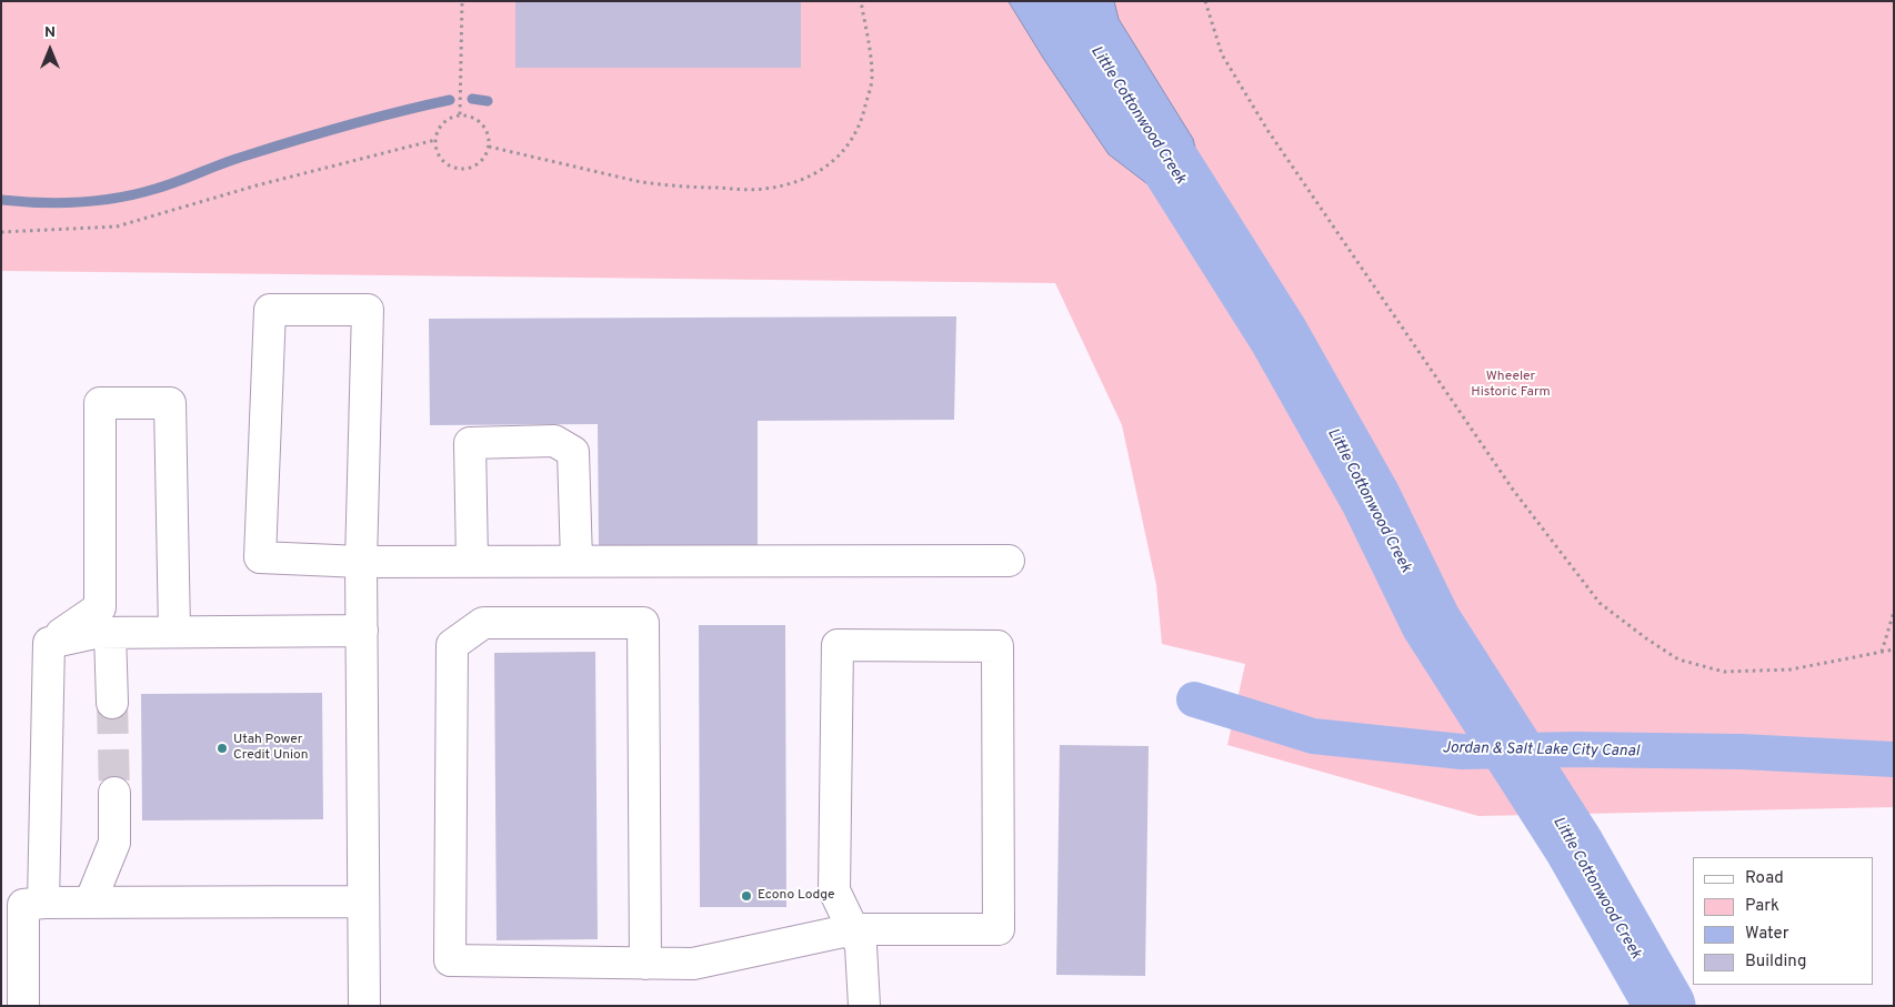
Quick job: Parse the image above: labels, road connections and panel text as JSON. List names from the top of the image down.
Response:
{
  "water": ["Little Cottonwood Creek", "Jordan & Salt Lake City Canal"],
  "parks": ["Wheeler Historic Farm"],
  "places": ["Utah Power Credit Union", "Econo Lodge"],
  "legend": [
    "Road",
    "Park",
    "Water",
    "Building"
  ],
  "north": "top"
}
